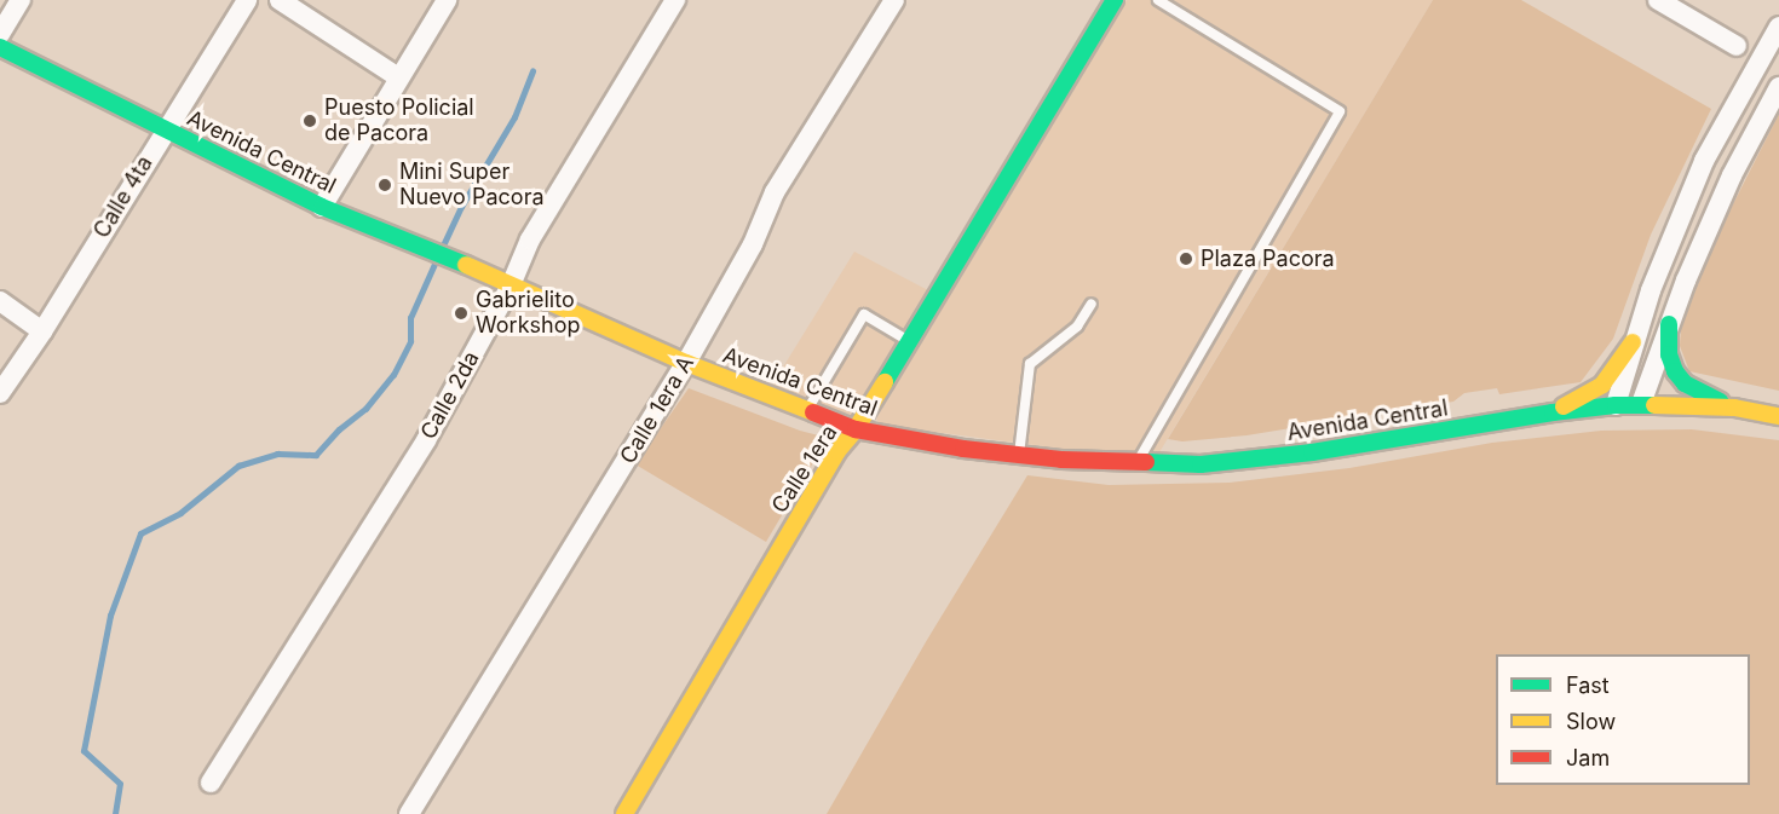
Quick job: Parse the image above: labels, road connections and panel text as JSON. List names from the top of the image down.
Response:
{
  "streets": {
    "street": [
      "Avenida Central",
      "Calle 4ta",
      "Calle 2da",
      "Calle 1era A",
      "Calle 1era"
    ]
  },
  "crossings": [
    ["Avenida Central", "Calle 4ta"],
    ["Avenida Central", "Calle 2da"],
    ["Avenida Central", "Calle 1era A"],
    ["Avenida Central", "Calle 1era"]
  ],
  "places": [
    "Puesto Policial de Pacora",
    "Mini Super Nuevo Pacora",
    "Plaza Pacora",
    "Gabrielito Workshop"
  ],
  "legend": ["Fast", "Slow", "Jam"]
}
